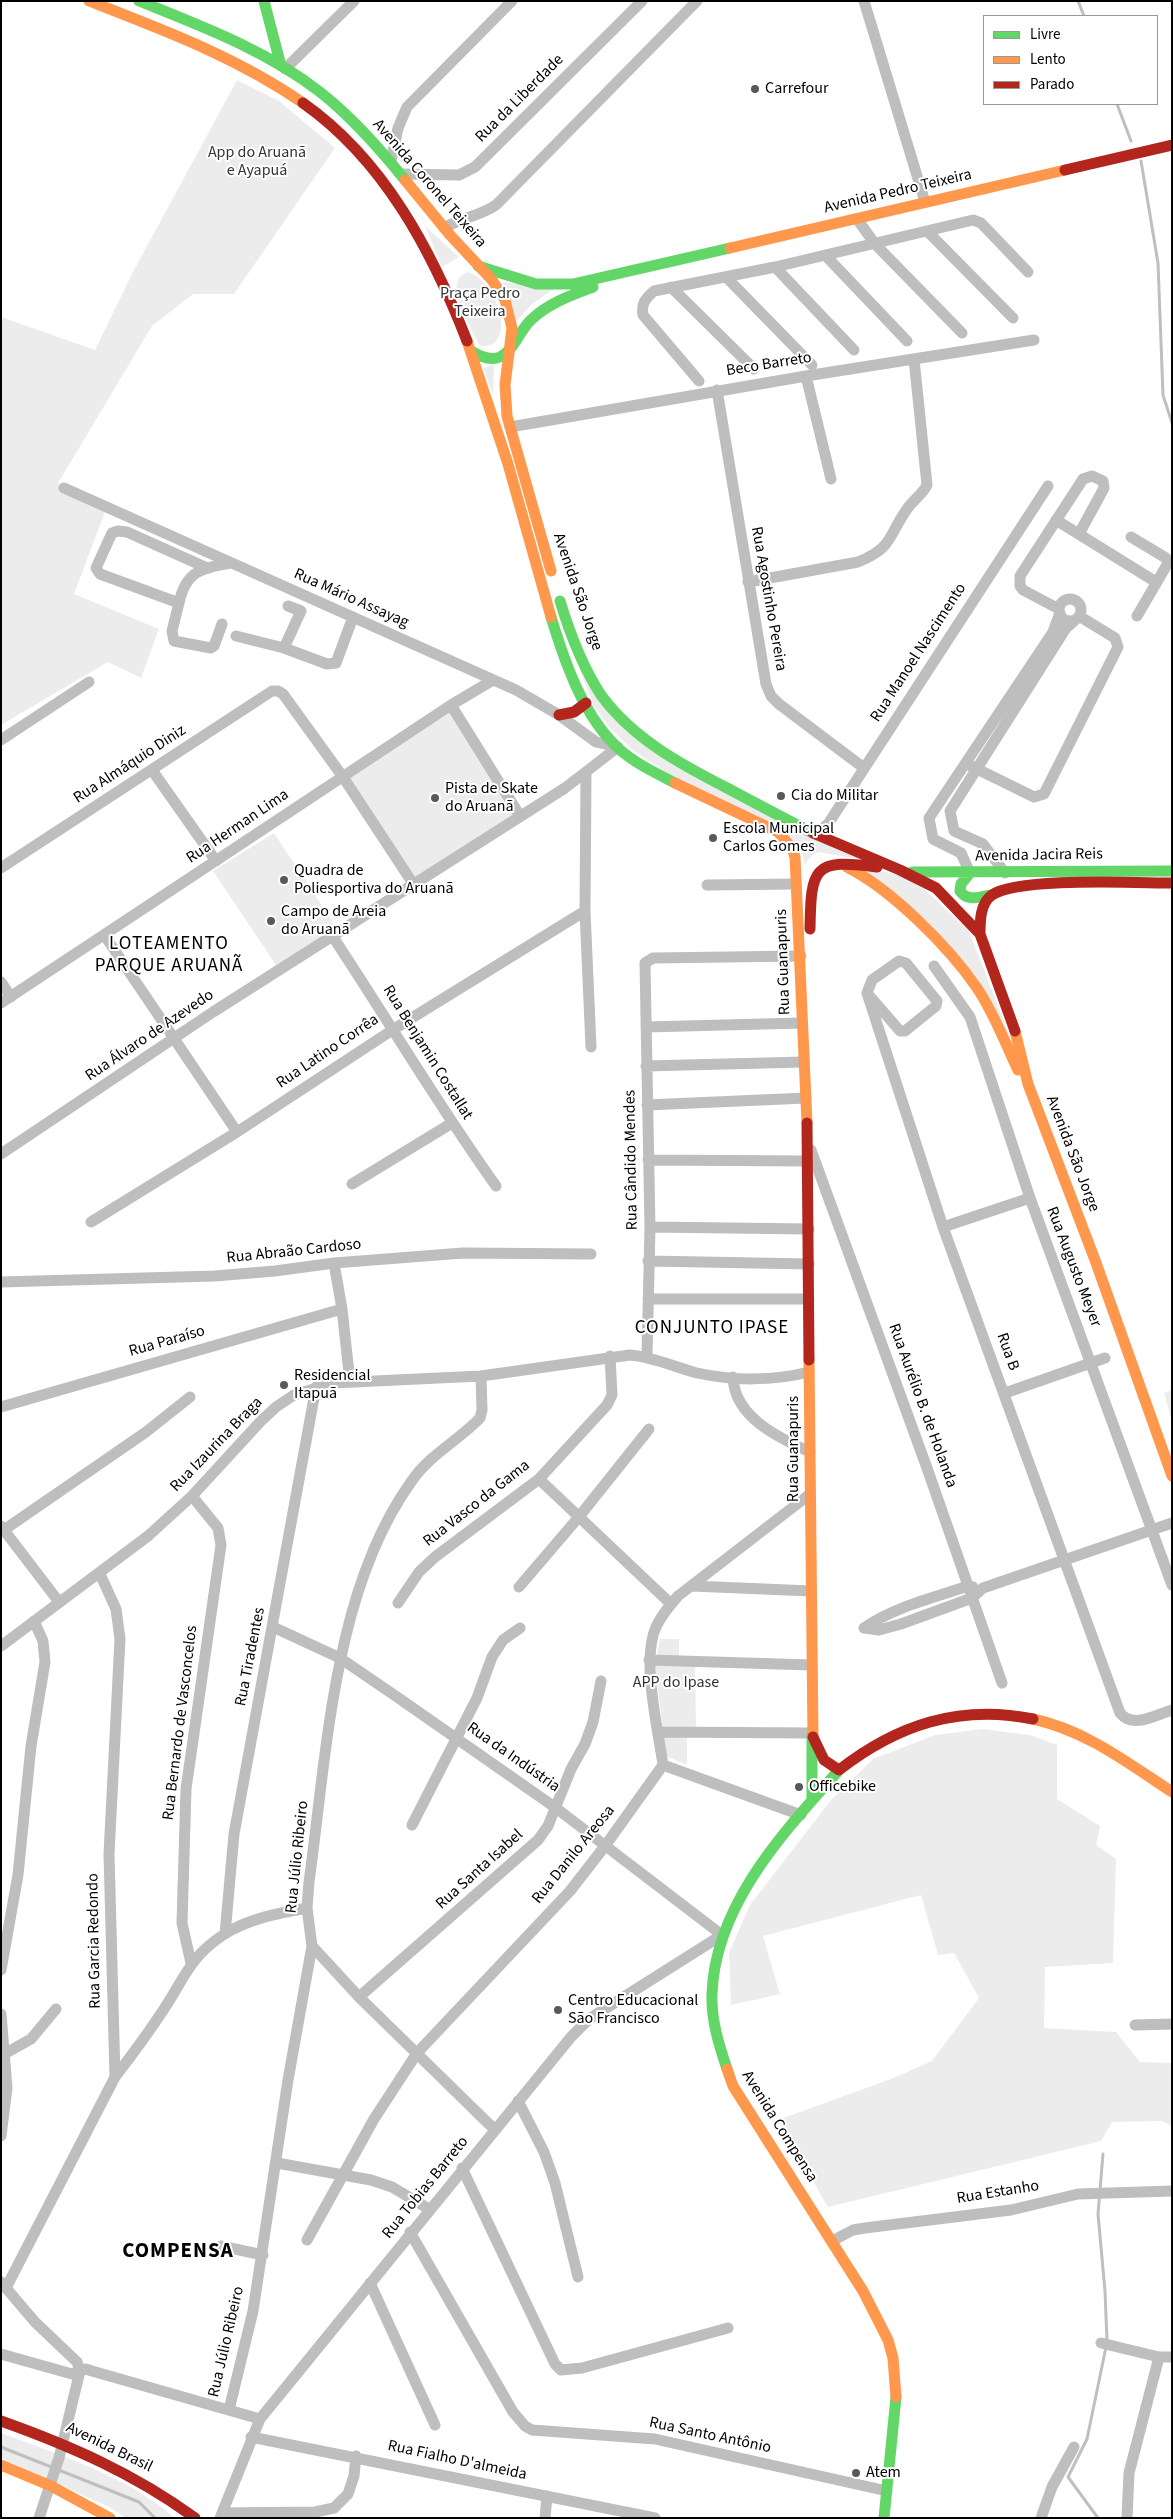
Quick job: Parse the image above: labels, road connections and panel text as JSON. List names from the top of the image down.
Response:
{
  "streets": {
    "main road": [
      "Avenida Coronel Teixeira",
      "Avenida Pedro Teixeira",
      "Avenida São Jorge",
      "Avenida Jacira Reis",
      "Rua Guanapuris",
      "Avenida Compensa",
      "Avenida Brasil"
    ],
    "street": [
      "Rua da Liberdade",
      "Beco Barreto",
      "Rua Mário Assayag",
      "Rua Agostinho Pereira",
      "Rua Manoel Nascimento",
      "Rua Almáquio Diniz",
      "Rua Herman Lima",
      "Rua Álvaro de Azevedo",
      "Rua Latino Corrêa",
      "Rua Benjamin Costallat",
      "Rua Cândido Mendes",
      "Rua Abraão Cardoso",
      "Rua Augusto Meyer",
      "Rua Paraíso",
      "Rua B",
      "Rua Aurélio B. de Holanda",
      "Rua Izaurina Braga",
      "Rua Vasco da Gama",
      "Rua Tiradentes",
      "Rua Bernardo de Vasconcelos",
      "Rua da Indústria",
      "Rua Danilo Areosa",
      "Rua Júlio Ribeiro",
      "Rua Santa Isabel",
      "Rua Garcia Redondo",
      "Rua Tobias Barreto",
      "Rua Estanho",
      "Rua Santo Antônio",
      "Rua Fialho D'almeida"
    ]
  },
  "crossings": [
    ["Rua da Liberdade", "Avenida Coronel Teixeira"],
    ["Avenida Coronel Teixeira", "Avenida Pedro Teixeira"],
    ["Avenida Coronel Teixeira", "Avenida São Jorge"],
    ["Beco Barreto", "Avenida São Jorge"],
    ["Beco Barreto", "Rua Agostinho Pereira"],
    ["Avenida São Jorge", "Rua Mário Assayag"],
    ["Avenida São Jorge", "Rua Manoel Nascimento"],
    ["Avenida São Jorge", "Avenida Jacira Reis"],
    ["Avenida São Jorge", "Rua Guanapuris"],
    ["Avenida São Jorge", "Rua Álvaro de Azevedo"],
    ["Rua Mário Assayag", "Rua Herman Lima"],
    ["Rua Mário Assayag", "Rua Álvaro de Azevedo"],
    ["Rua Agostinho Pereira", "Rua Manoel Nascimento"],
    ["Rua Almáquio Diniz", "Rua Herman Lima"],
    ["Rua Guanapuris", "Rua Cândido Mendes"],
    ["Rua Guanapuris", "Rua Aurélio B. de Holanda"],
    ["Rua Guanapuris", "Rua Izaurina Braga"],
    ["Rua Guanapuris", "Avenida Compensa"],
    ["Rua Álvaro de Azevedo", "Rua Benjamin Costallat"],
    ["Rua Latino Corrêa", "Rua Benjamin Costallat"],
    ["Rua Cândido Mendes", "Rua Izaurina Braga"],
    ["Rua Izaurina Braga", "Rua Vasco da Gama"],
    ["Rua Izaurina Braga", "Rua Tiradentes"],
    ["Rua Izaurina Braga", "Rua Bernardo de Vasconcelos"],
    ["Rua Izaurina Braga", "Rua Júlio Ribeiro"],
    ["Rua Izaurina Braga", "Rua Garcia Redondo"],
    ["Rua Tiradentes", "Rua da Indústria"],
    ["Rua da Indústria", "Rua Danilo Areosa"],
    ["Rua da Indústria", "Rua Júlio Ribeiro"],
    ["Rua da Indústria", "Rua Santa Isabel"],
    ["Rua da Indústria", "Avenida Compensa"],
    ["Rua da Indústria", "Rua Tobias Barreto"],
    ["Avenida Compensa", "Rua Tobias Barreto"],
    ["Avenida Compensa", "Rua Estanho"],
    ["Avenida Compensa", "Rua Santo Antônio"],
    ["Rua Tobias Barreto", "Rua Santo Antônio"],
    ["Rua Tobias Barreto", "Rua Fialho D'almeida"]
  ],
  "districts": ["LOTEAMENTO PARQUE ARUANÃ", "CONJUNTO IPASE", "COMPENSA"],
  "parks": ["App do Aruanã e Ayapuá", "Praça Pedro Teixeira", "APP do Ipase"],
  "places": [
    "Carrefour",
    "Cia do Militar",
    "Pista de Skate do Aruanã",
    "Escola Municipal Carlos Gomes",
    "Quadra de Poliesportiva do Aruanã",
    "Campo de Areia do Aruanã",
    "Residencial Itapuã",
    "Officebike",
    "Centro Educacional São Francisco",
    "Atem"
  ],
  "legend": ["Livre", "Lento", "Parado"]
}
